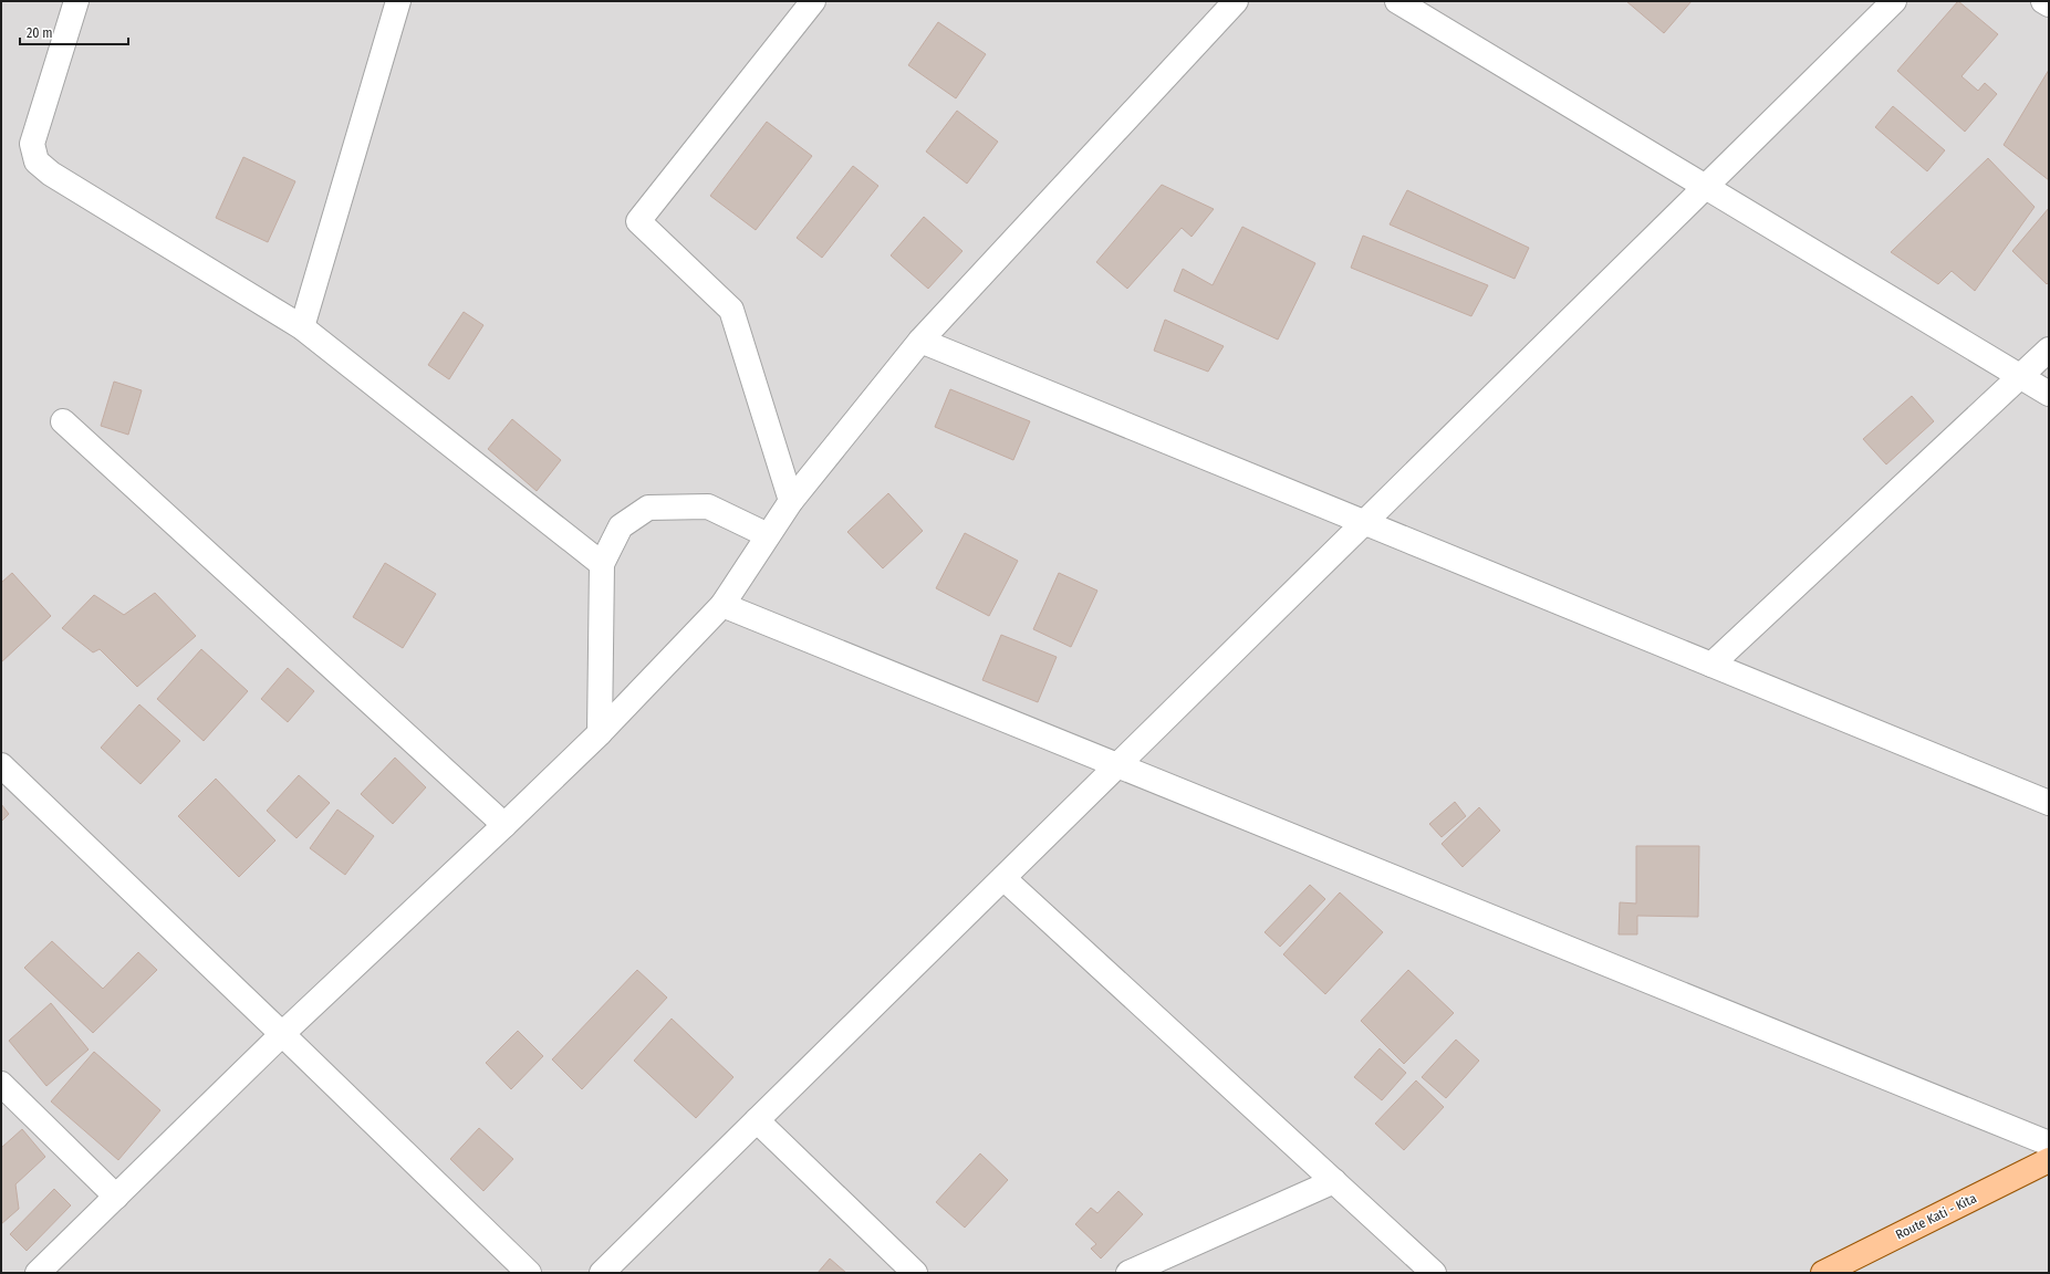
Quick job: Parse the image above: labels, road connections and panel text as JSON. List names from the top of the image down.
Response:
{
  "streets": {
    "main road": ["Route Kati - Kita"]
  },
  "scale_bar": "20 m"
}
